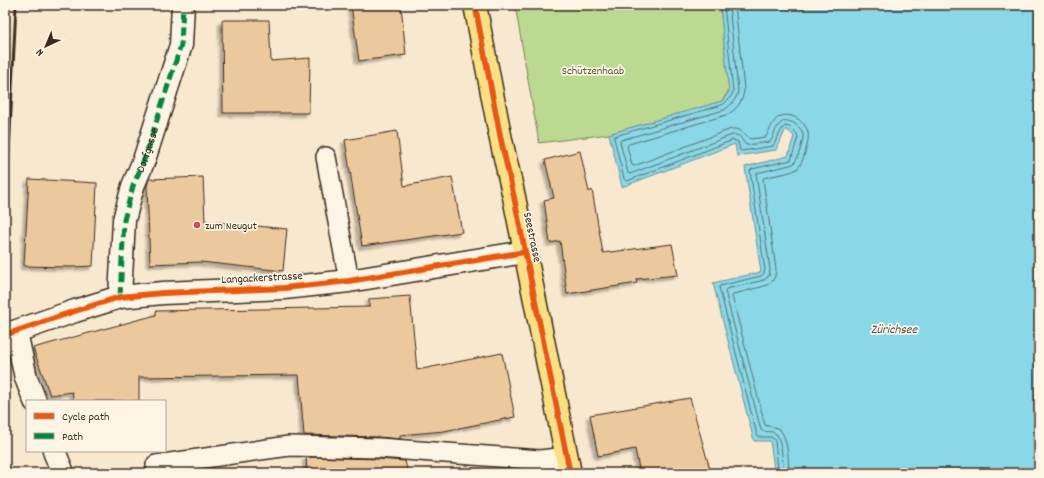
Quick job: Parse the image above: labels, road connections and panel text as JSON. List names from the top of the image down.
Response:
{
  "streets": {
    "main road": ["Seestrasse"],
    "street": ["Dorfgasse", "Langackerstrasse"]
  },
  "crossings": [
    ["Dorfgasse", "Langackerstrasse"],
    ["Seestrasse", "Langackerstrasse"]
  ],
  "water": ["Zürichsee"],
  "parks": ["Schützenhaab"],
  "places": ["zum Neugut"],
  "legend": ["Cycle path", "Path"],
  "north": "bottom left"
}
